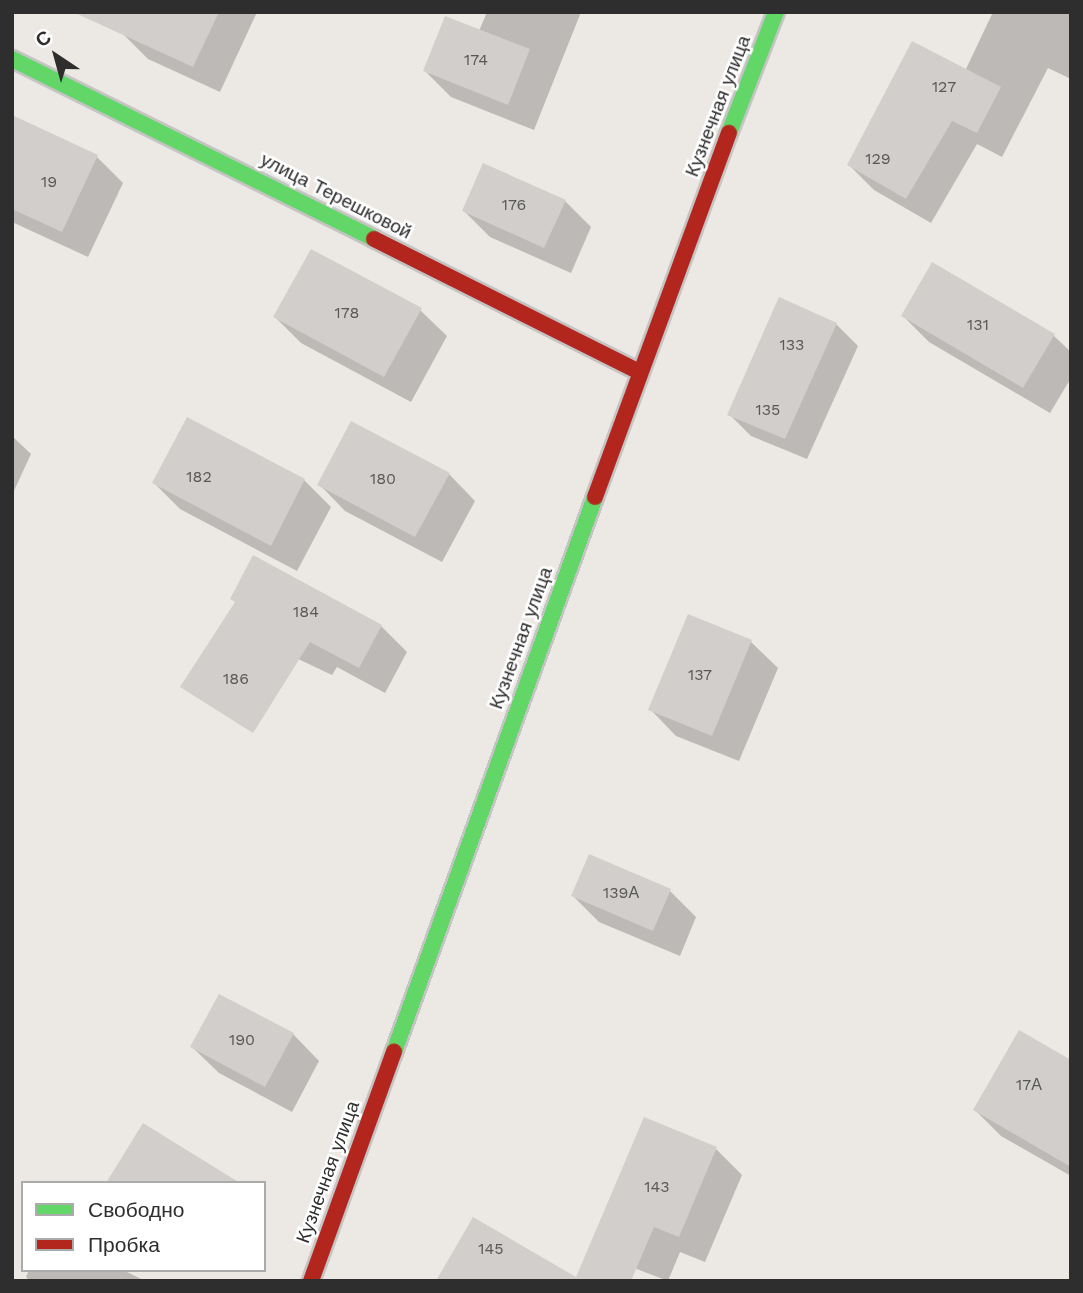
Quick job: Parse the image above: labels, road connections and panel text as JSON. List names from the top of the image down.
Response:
{
  "streets": {
    "main road": ["Кузнечная улица", "улица Терешковой"]
  },
  "crossings": [
    ["Кузнечная улица", "улица Терешковой"]
  ],
  "house_numbers": [
    "174",
    "127",
    "129",
    "19",
    "176",
    "178",
    "131",
    "133",
    "135",
    "182",
    "180",
    "184",
    "137",
    "186",
    "139А",
    "190",
    "17А",
    "143",
    "145"
  ],
  "legend": ["Свободно", "Пробка"],
  "north": "top left"
}
